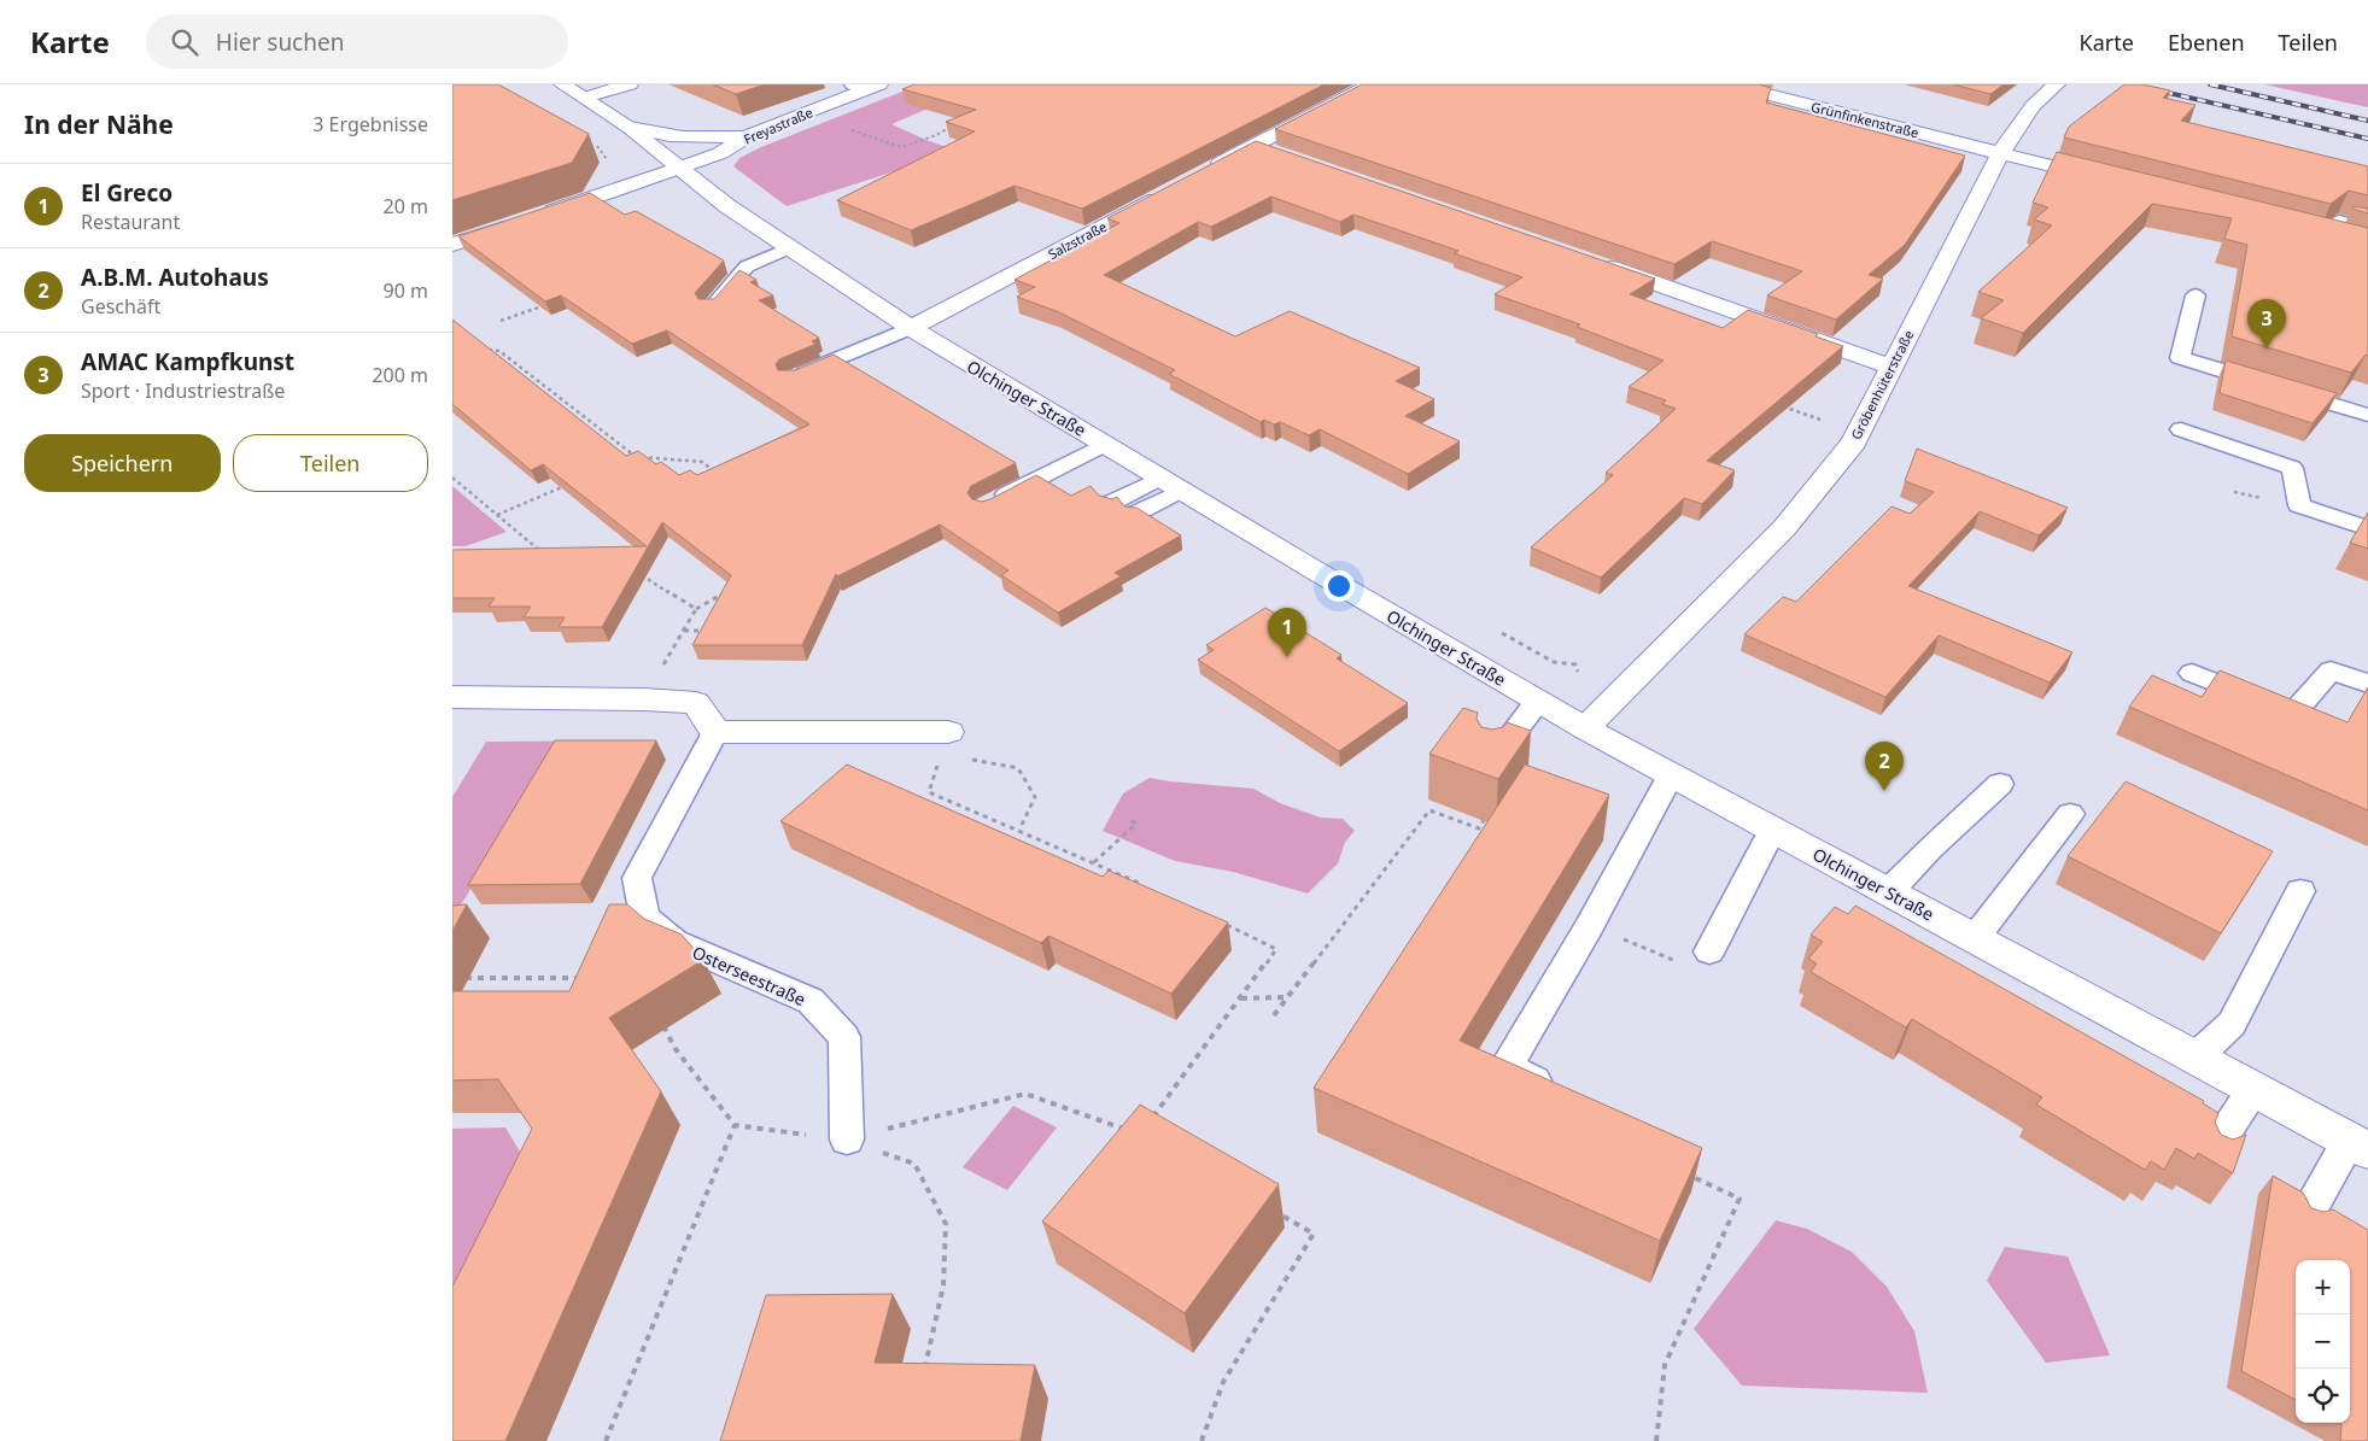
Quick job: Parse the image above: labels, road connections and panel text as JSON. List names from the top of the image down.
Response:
{
  "streets": {
    "street": [
      "Grünfinkenstraße",
      "Freyastraße",
      "Salzstraße",
      "Gröbenhüterstraße",
      "Olchinger Straße"
    ],
    "lane": ["Osterseestraße"]
  },
  "crossings": [
    ["Grünfinkenstraße", "Gröbenhüterstraße"],
    ["Freyastraße", "Olchinger Straße"],
    ["Salzstraße", "Olchinger Straße"],
    ["Gröbenhüterstraße", "Olchinger Straße"]
  ],
  "page": {
    "header": "Karte",
    "search": "Hier suchen",
    "nav": ["Karte", "Ebenen", "Teilen"],
    "heading": ["In der Nähe", "3 Ergebnisse"],
    "list": [
      {
        "mark": "1",
        "name": "El Greco",
        "note": "Restaurant",
        "value": "20 m"
      },
      {
        "mark": "2",
        "name": "A.B.M. Autohaus",
        "note": "Geschäft",
        "value": "90 m"
      },
      {
        "mark": "3",
        "name": "AMAC Kampfkunst",
        "note": "Sport · Industriestraße",
        "value": "200 m"
      }
    ],
    "pins": ["3", "1", "2"],
    "buttons": ["Speichern", "Teilen"],
    "map_buttons": ["+", "−"]
  }
}
